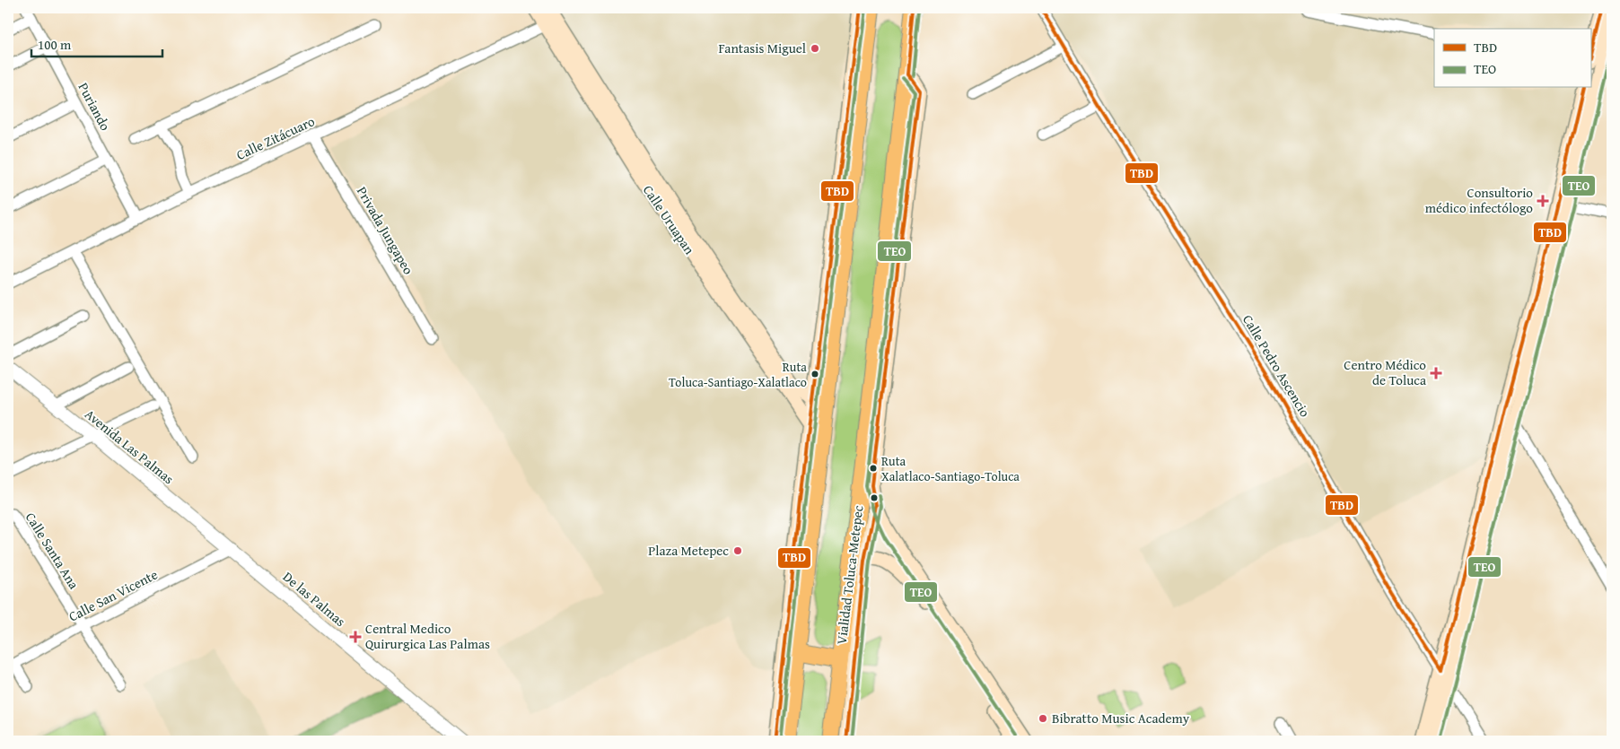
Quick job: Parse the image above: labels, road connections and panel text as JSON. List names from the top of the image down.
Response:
{
  "streets": {
    "highway": ["Vialidad Toluca-Metepec"],
    "main road": ["Calle Uruapan"],
    "street": [
      "Puriando",
      "Calle Zitácuaro",
      "Privada Jungapeo",
      "Calle Pedro Ascencio",
      "Avenida Las Palmas",
      "Calle Santa Ana",
      "Calle San Vicente",
      "De las Palmas"
    ]
  },
  "crossings": [
    ["Puriando", "Calle Zitácuaro"],
    ["Calle Zitácuaro", "Calle Uruapan"],
    ["Calle Zitácuaro", "Privada Jungapeo"],
    ["Avenida Las Palmas", "Calle San Vicente"],
    ["Avenida Las Palmas", "De las Palmas"],
    ["Calle Santa Ana", "Calle San Vicente"],
    ["Calle San Vicente", "De las Palmas"]
  ],
  "places": {
    "other": [
      "Fantasis Miguel",
      "Ruta Toluca-Santiago-Xalatlaco",
      "Ruta Xalatlaco-Santiago-Toluca",
      "Plaza Metepec",
      "Bibratto Music Academy"
    ],
    "health": ["Consultorio médico infectólogo", "Centro Médico de Toluca", "Central Medico Quirurgica Las Palmas"]
  },
  "lines": ["transit line TBD", "transit line TEO"],
  "legend": ["TBD", "TEO"],
  "scale_bar": "100 m"
}
